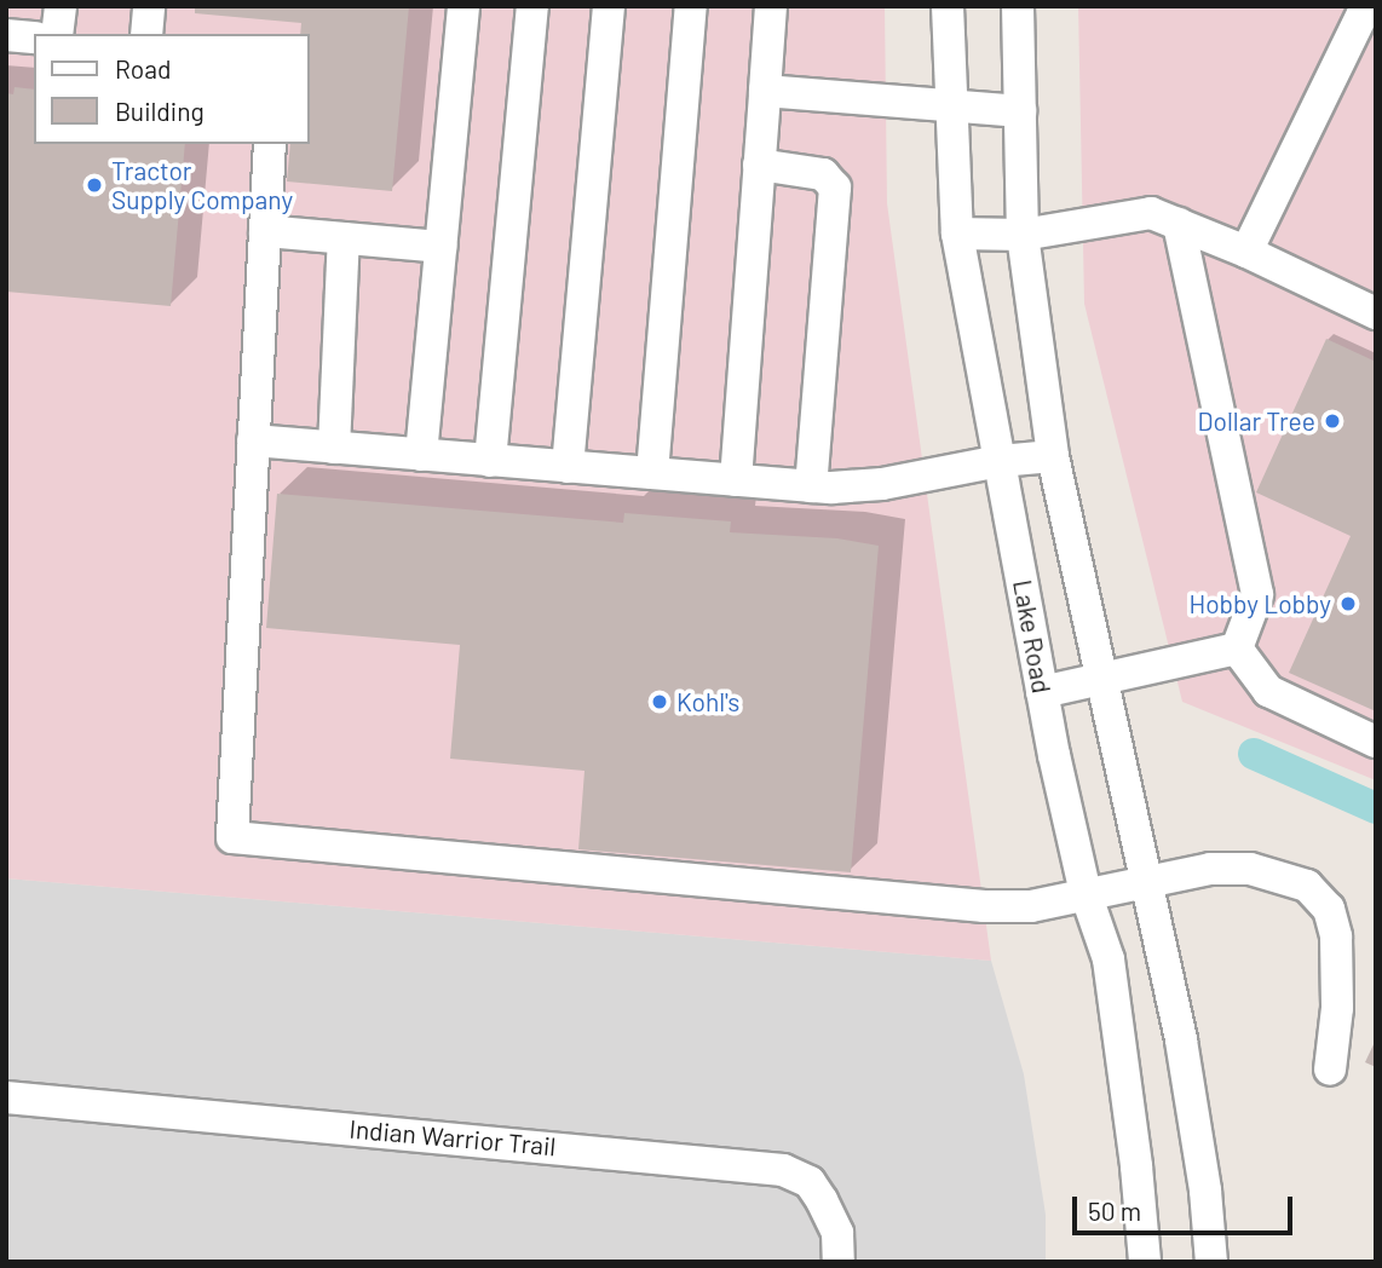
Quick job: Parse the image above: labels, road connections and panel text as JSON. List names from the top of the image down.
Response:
{
  "streets": {
    "street": ["Lake Road", "Indian Warrior Trail"]
  },
  "places": [
    "Tractor Supply Company",
    "Dollar Tree",
    "Hobby Lobby",
    "Kohl's"
  ],
  "legend": ["Road", "Building"],
  "scale_bar": "50 m"
}
